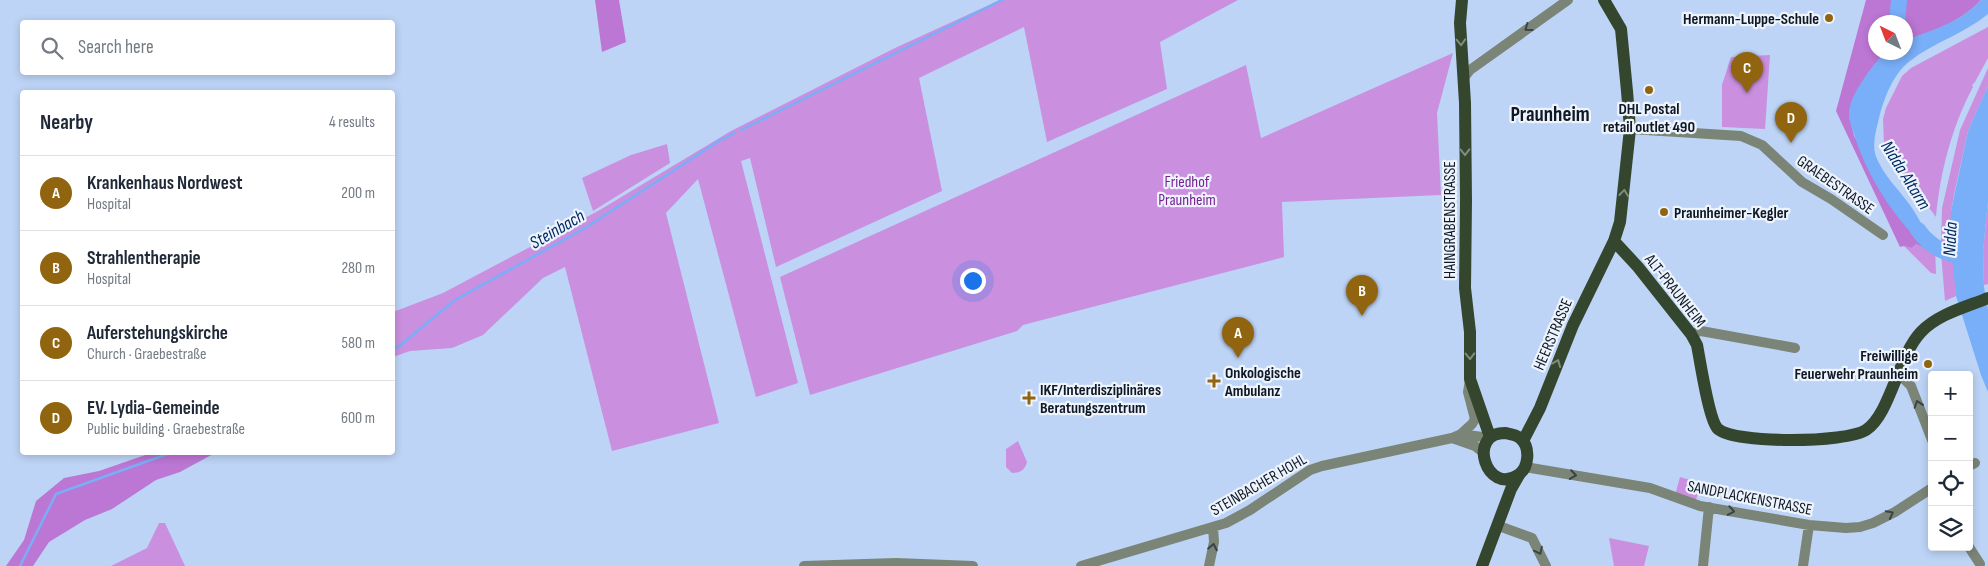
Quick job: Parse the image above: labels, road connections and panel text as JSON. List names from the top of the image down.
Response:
{
  "streets": {
    "main road": ["HAINGRABENSTRASSE", "ALT-PRAUNHEIM", "HEERSTRASSE"],
    "street": ["GRAEBESTRASSE", "STEINBACHER HOHL", "SANDPLACKENSTRASSE"]
  },
  "crossings": [
    ["HAINGRABENSTRASSE", "HEERSTRASSE"],
    ["HAINGRABENSTRASSE", "STEINBACHER HOHL"],
    ["HAINGRABENSTRASSE", "SANDPLACKENSTRASSE"],
    ["ALT-PRAUNHEIM", "HEERSTRASSE"],
    ["HEERSTRASSE", "STEINBACHER HOHL"],
    ["HEERSTRASSE", "SANDPLACKENSTRASSE"],
    ["STEINBACHER HOHL", "SANDPLACKENSTRASSE"]
  ],
  "one_way": ["HAINGRABENSTRASSE", "HEERSTRASSE", "SANDPLACKENSTRASSE"],
  "districts": ["Praunheim"],
  "water": ["Nidda Altarm", "Steinbach", "Nidda"],
  "parks": ["Friedhof Praunheim"],
  "places": {
    "other": [
      "Hermann-Luppe-Schule",
      "DHL Postal retail outlet 490",
      "Praunheimer-Kegler",
      "Freiwillige Feuerwehr Praunheim"
    ],
    "health": ["Onkologische Ambulanz", "IKF/Interdisziplinäres Beratungszentrum"]
  },
  "north": "top left",
  "page": {
    "search": "Search here",
    "pins": [
      "C",
      "D",
      "B",
      "A"
    ],
    "heading": ["Nearby", "4 results"],
    "list": [
      {
        "mark": "A",
        "name": "Krankenhaus Nordwest",
        "note": "Hospital",
        "value": "200 m"
      },
      {
        "mark": "B",
        "name": "Strahlentherapie",
        "note": "Hospital",
        "value": "280 m"
      },
      {
        "mark": "C",
        "name": "Auferstehungskirche",
        "note": "Church · Graebestraße",
        "value": "580 m"
      },
      {
        "mark": "D",
        "name": "EV. Lydia-Gemeinde",
        "note": "Public building · Graebestraße",
        "value": "600 m"
      }
    ],
    "map_buttons": ["+", "−"]
  }
}
